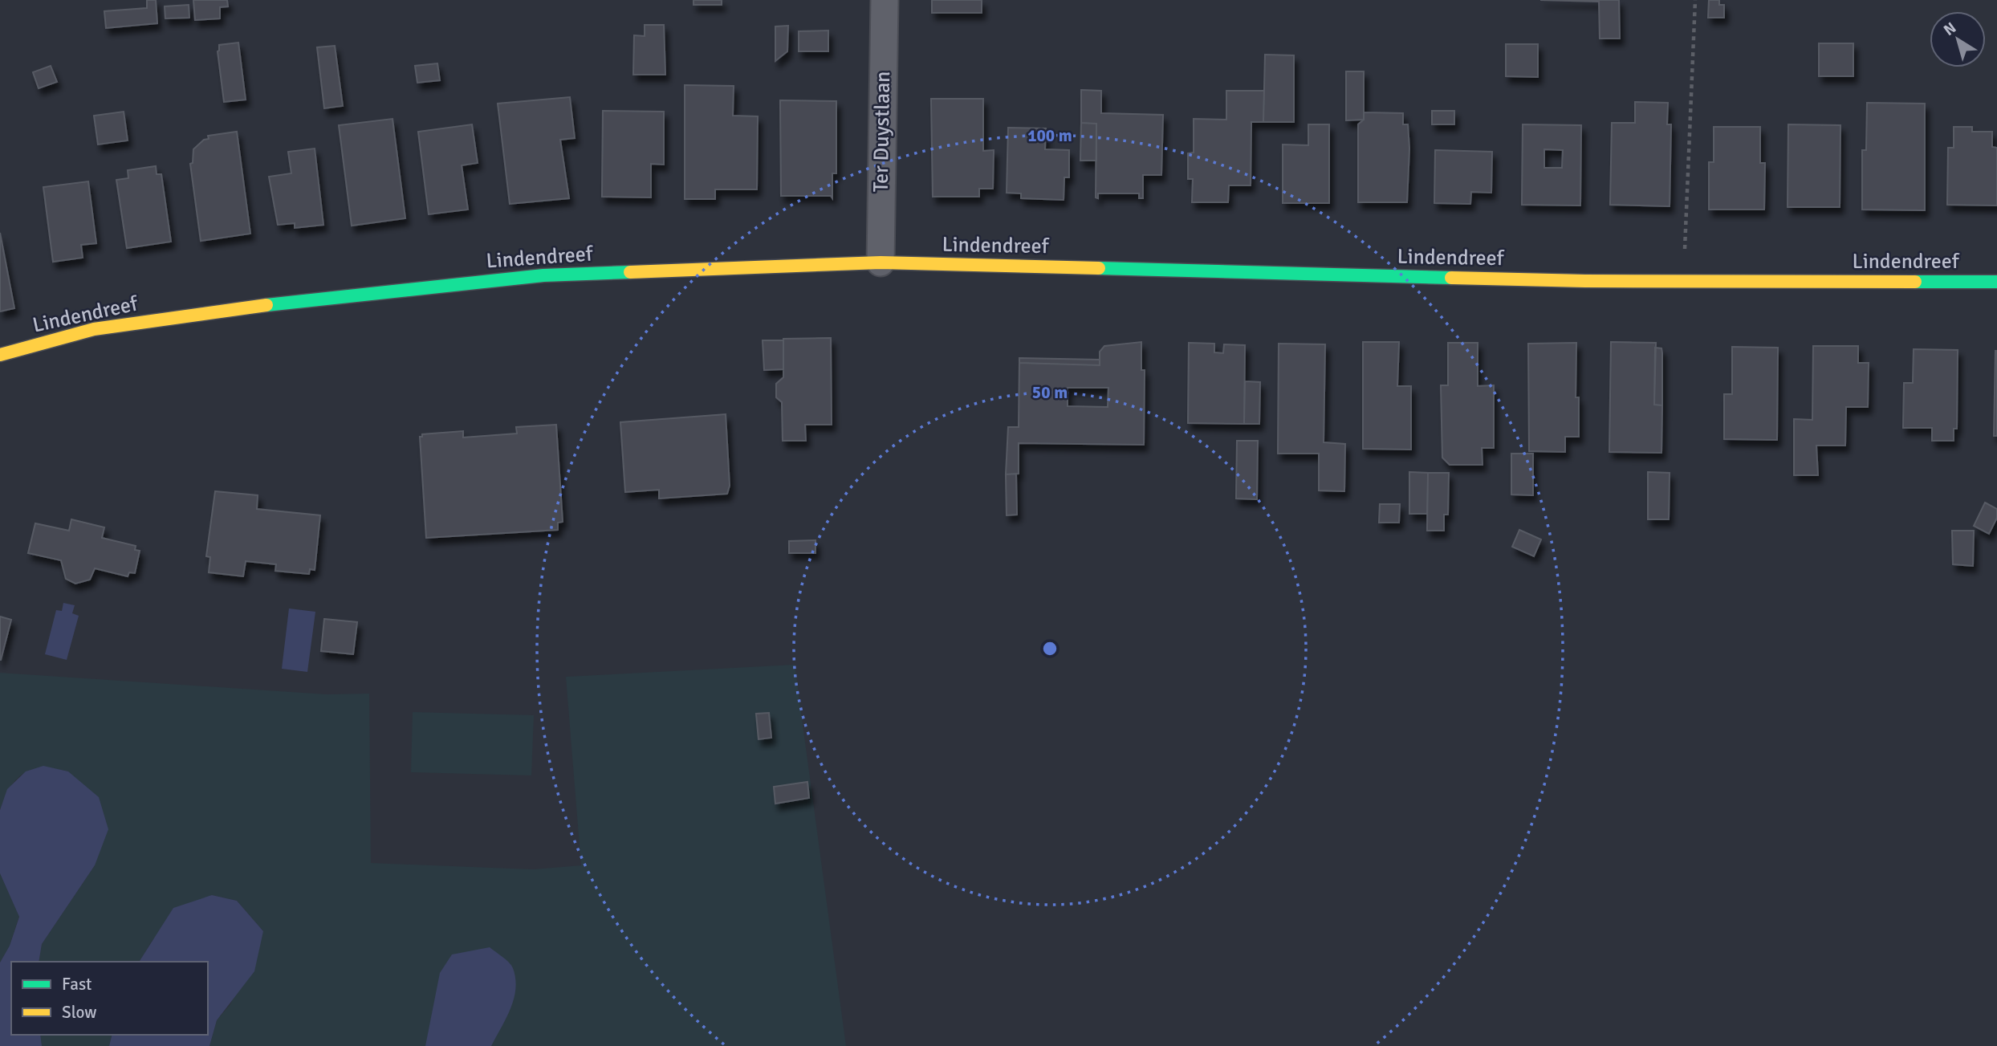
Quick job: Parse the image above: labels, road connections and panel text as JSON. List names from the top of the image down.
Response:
{
  "streets": {
    "street": ["Ter Duystlaan", "Lindendreef"]
  },
  "crossings": [
    ["Ter Duystlaan", "Lindendreef"]
  ],
  "legend": ["Fast", "Slow"],
  "north": "top left",
  "rings": ["100 m", "50 m"]
}
